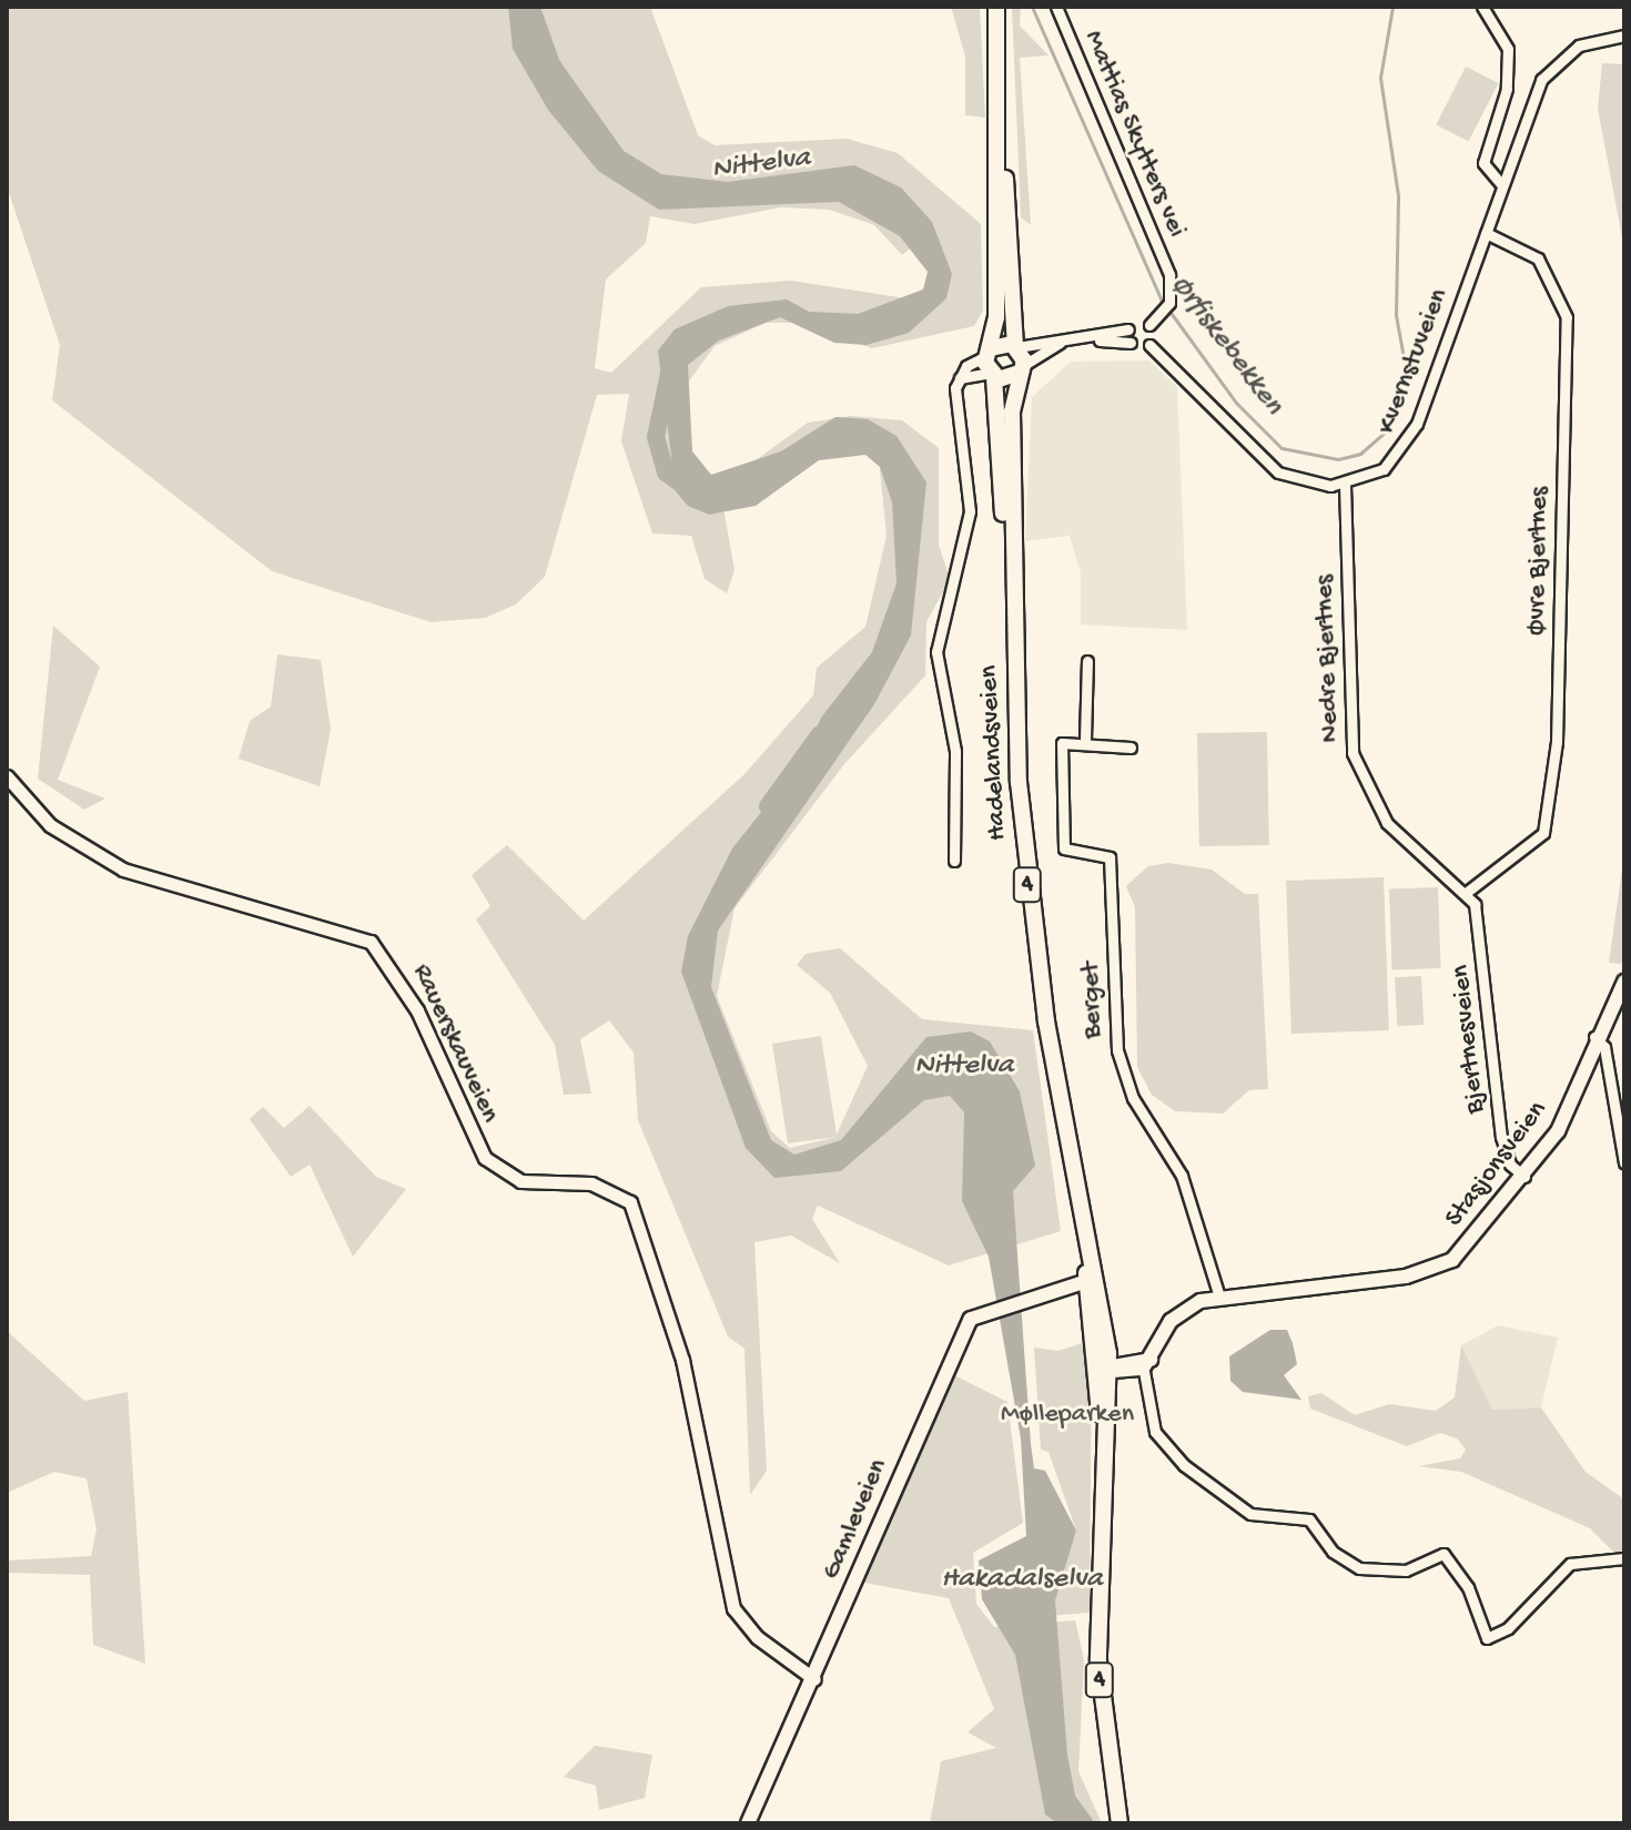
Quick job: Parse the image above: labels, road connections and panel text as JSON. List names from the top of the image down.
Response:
{
  "streets": {
    "highway": ["Hadelandsveien", "4"],
    "main road": ["Stasjonsveien", "Gamleveien"],
    "street": [
      "Mattias Skytters vei",
      "Kvernstuveien",
      "Øvre Bjertnes",
      "Nedre Bjertnes",
      "Berget",
      "Bjertnesveien",
      "Rauerskauveien"
    ]
  },
  "crossings": [
    ["Kvernstuveien", "Øvre Bjertnes"],
    ["Kvernstuveien", "Nedre Bjertnes"],
    ["Øvre Bjertnes", "Nedre Bjertnes"],
    ["Øvre Bjertnes", "Bjertnesveien"],
    ["Nedre Bjertnes", "Bjertnesveien"],
    ["Hadelandsveien", "4"],
    ["Hadelandsveien", "Gamleveien"],
    ["Berget", "Stasjonsveien"],
    ["Bjertnesveien", "Stasjonsveien"],
    ["Rauerskauveien", "Gamleveien"]
  ],
  "water": ["Nittelva", "Ørfiskebekken", "Hakadalselva"],
  "parks": ["Mølleparken"]
}
